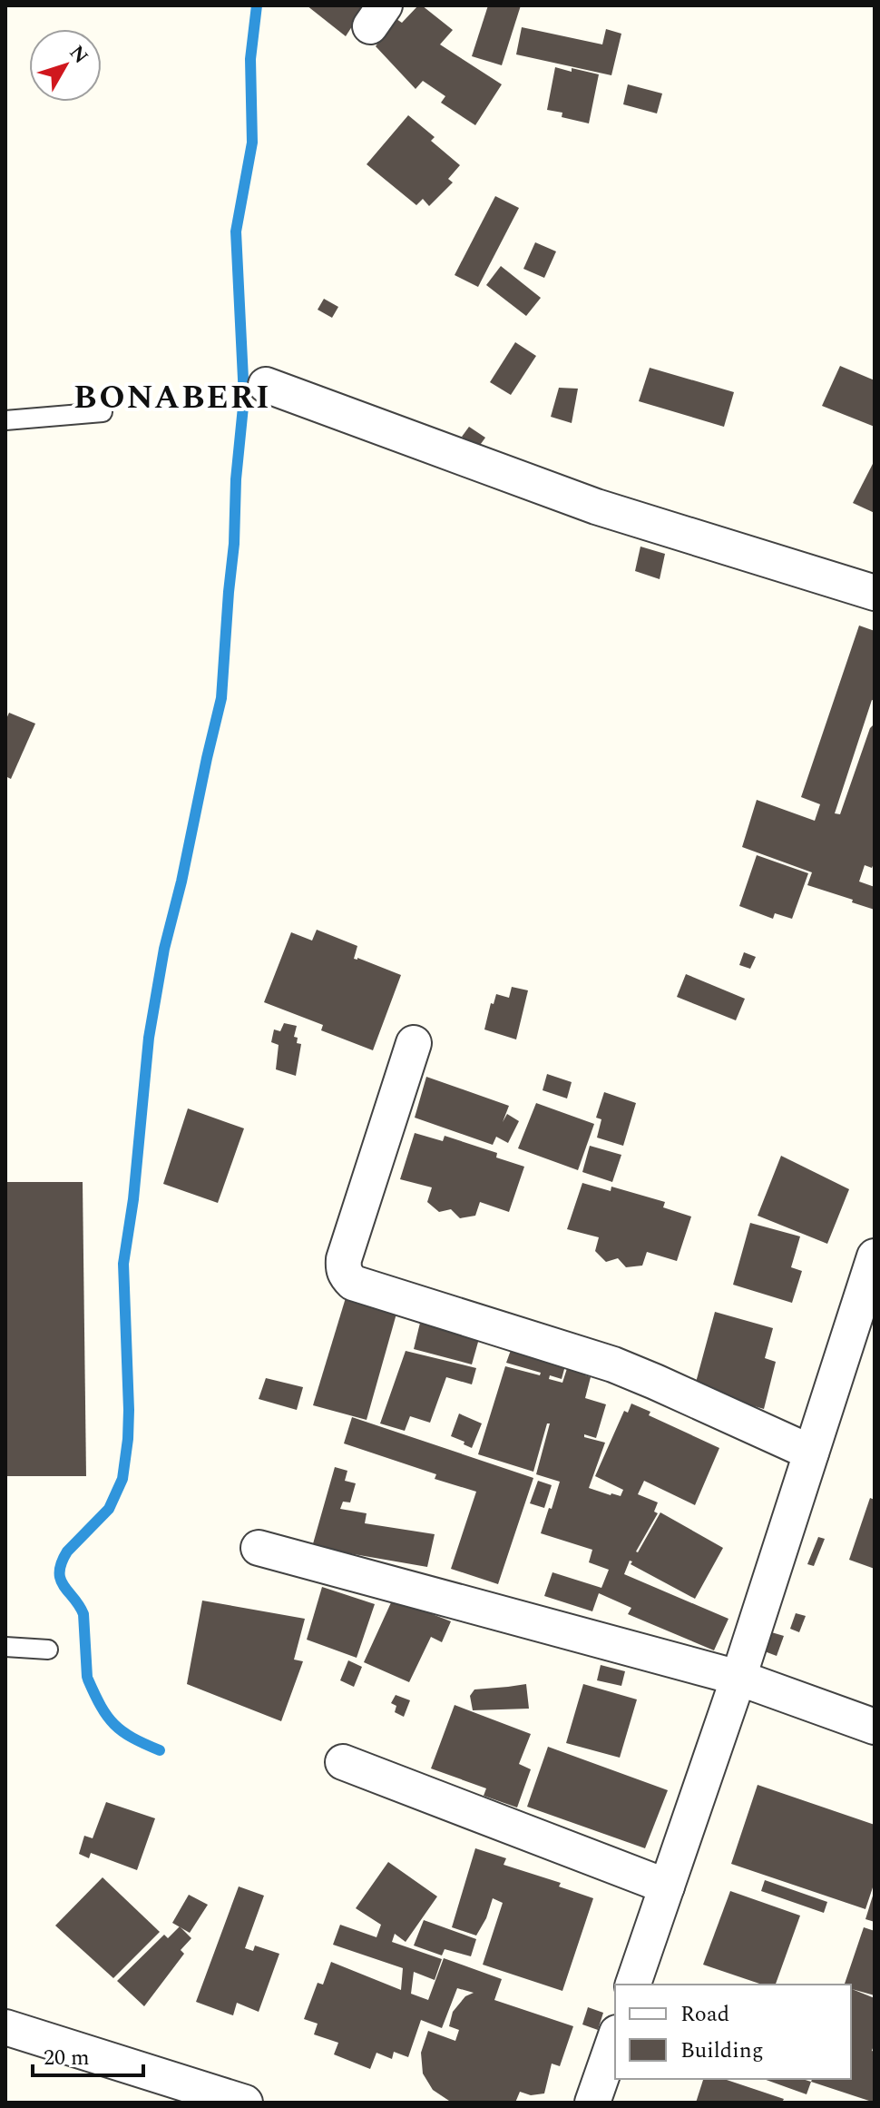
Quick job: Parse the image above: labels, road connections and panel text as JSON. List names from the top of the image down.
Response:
{
  "districts": ["BONABERI"],
  "legend": ["Road", "Building"],
  "scale_bar": "20 m",
  "north": "top right"
}
